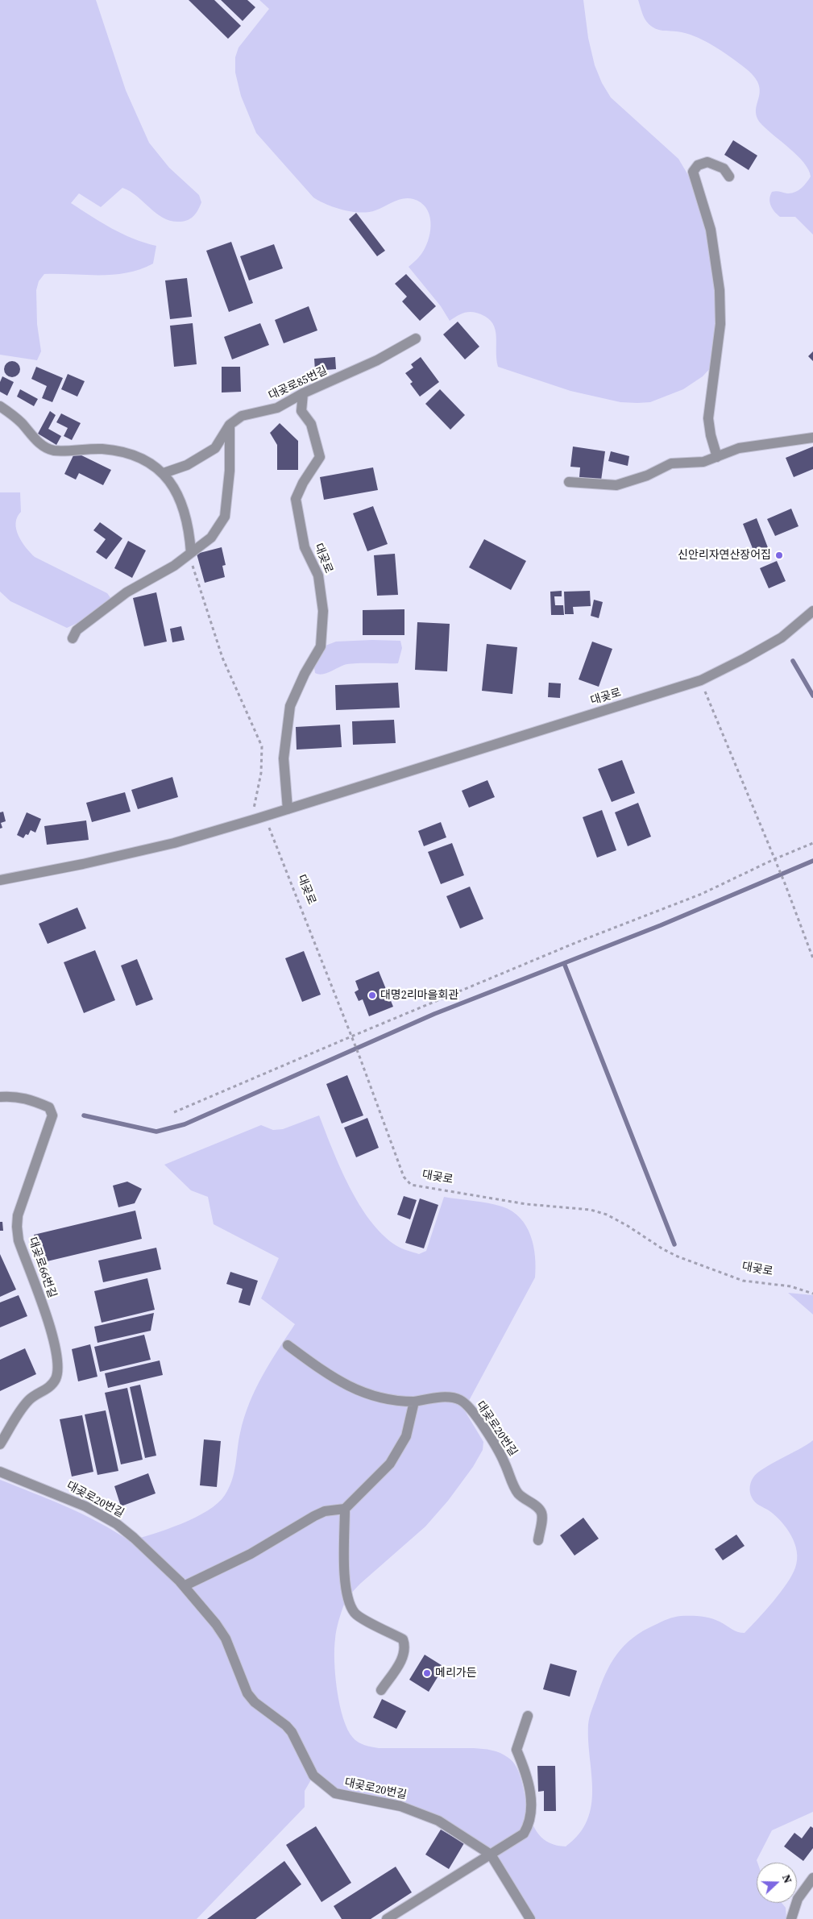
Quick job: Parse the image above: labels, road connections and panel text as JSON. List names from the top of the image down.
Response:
{
  "streets": {
    "street": [
      "대곶로85번길",
      "대곶로",
      "대곶로66번길",
      "대곶로20번길"
    ]
  },
  "crossings": [
    ["대곶로85번길", "대곶로"]
  ],
  "places": ["신안리자연산장어집", "대명2리마을회관", "메리가든"],
  "north": "right"
}
